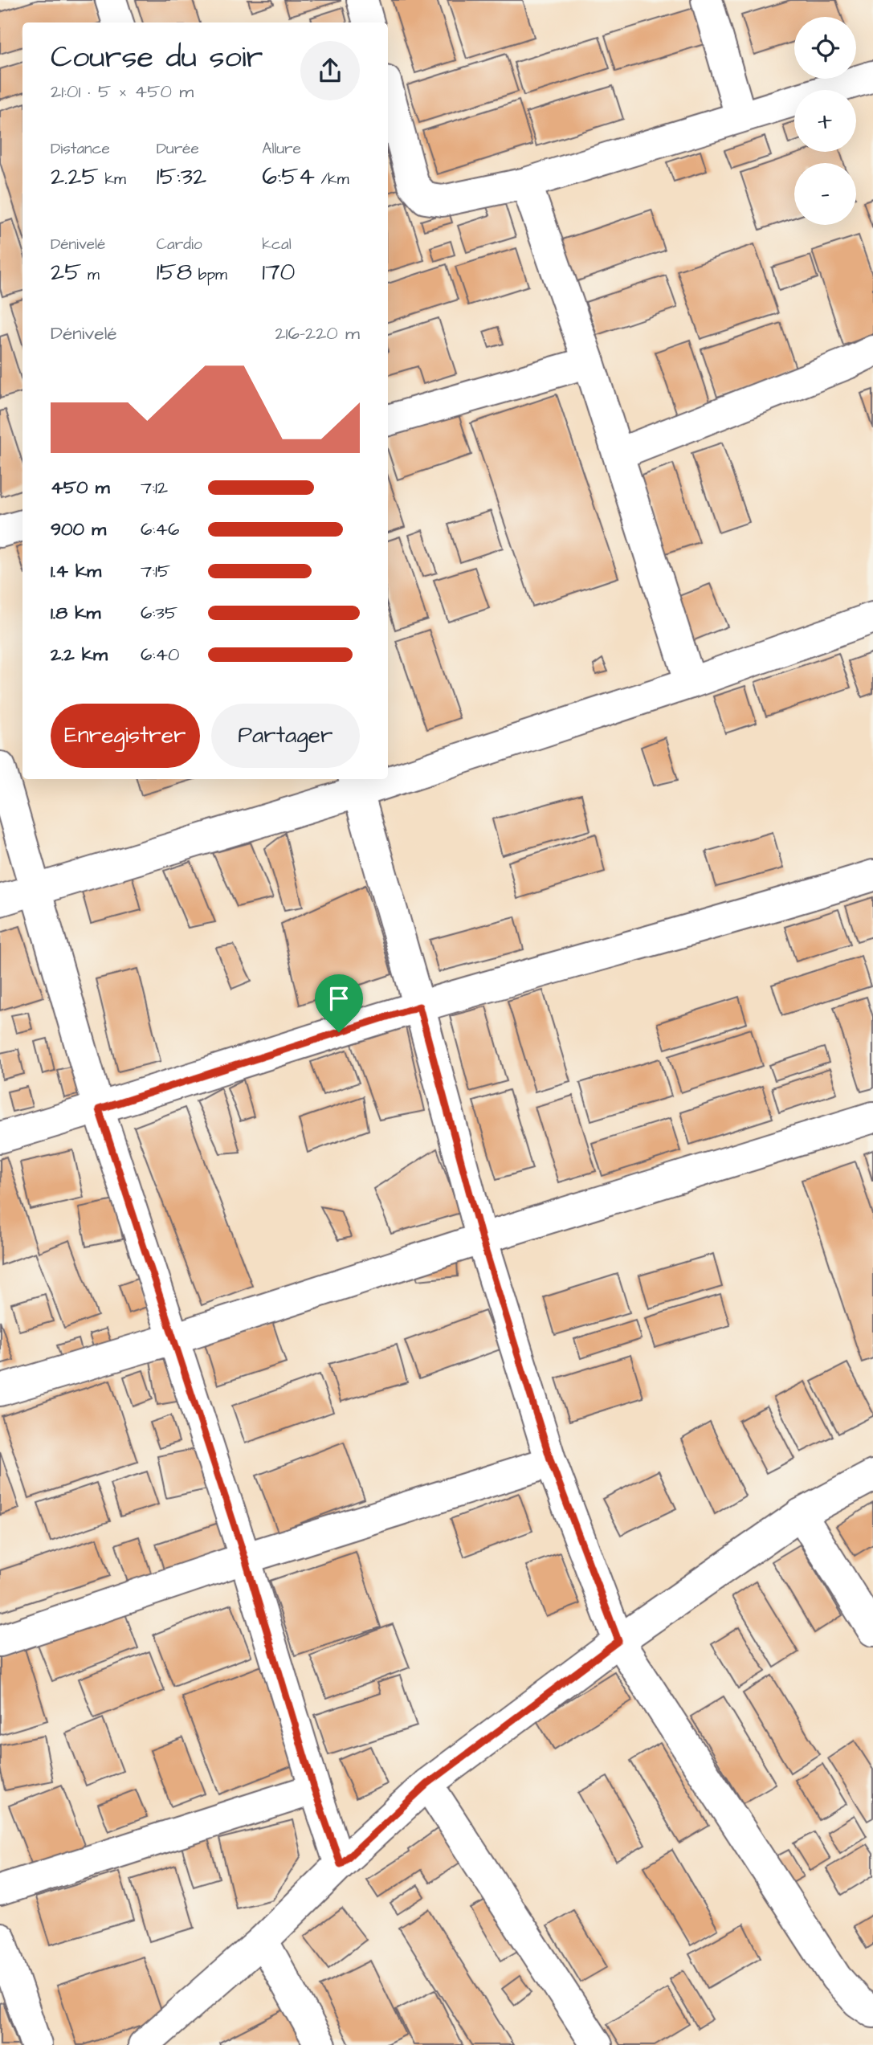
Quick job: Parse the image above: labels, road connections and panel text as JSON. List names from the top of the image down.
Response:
{
  "page": {
    "map_buttons": ["+", "−"],
    "heading": ["Course du soir", "21:01 · 5 × 450 m"],
    "stats": [
      ["Distance", "2.25 km"],
      ["Durée", "15:32"],
      ["Allure", "6:54 /km"],
      ["Dénivelé", "25 m"],
      ["Cardio", "158 bpm"],
      ["kcal", "170"]
    ],
    "chart": ["Dénivelé", "216–220 m"],
    "list": [
      {
        "name": "450 m",
        "note": "7:12"
      },
      {
        "name": "900 m",
        "note": "6:46"
      },
      {
        "name": "1.4 km",
        "note": "7:15"
      },
      {
        "name": "1.8 km",
        "note": "6:35"
      },
      {
        "name": "2.2 km",
        "note": "6:40"
      }
    ],
    "buttons": ["Enregistrer", "Partager"]
  }
}
